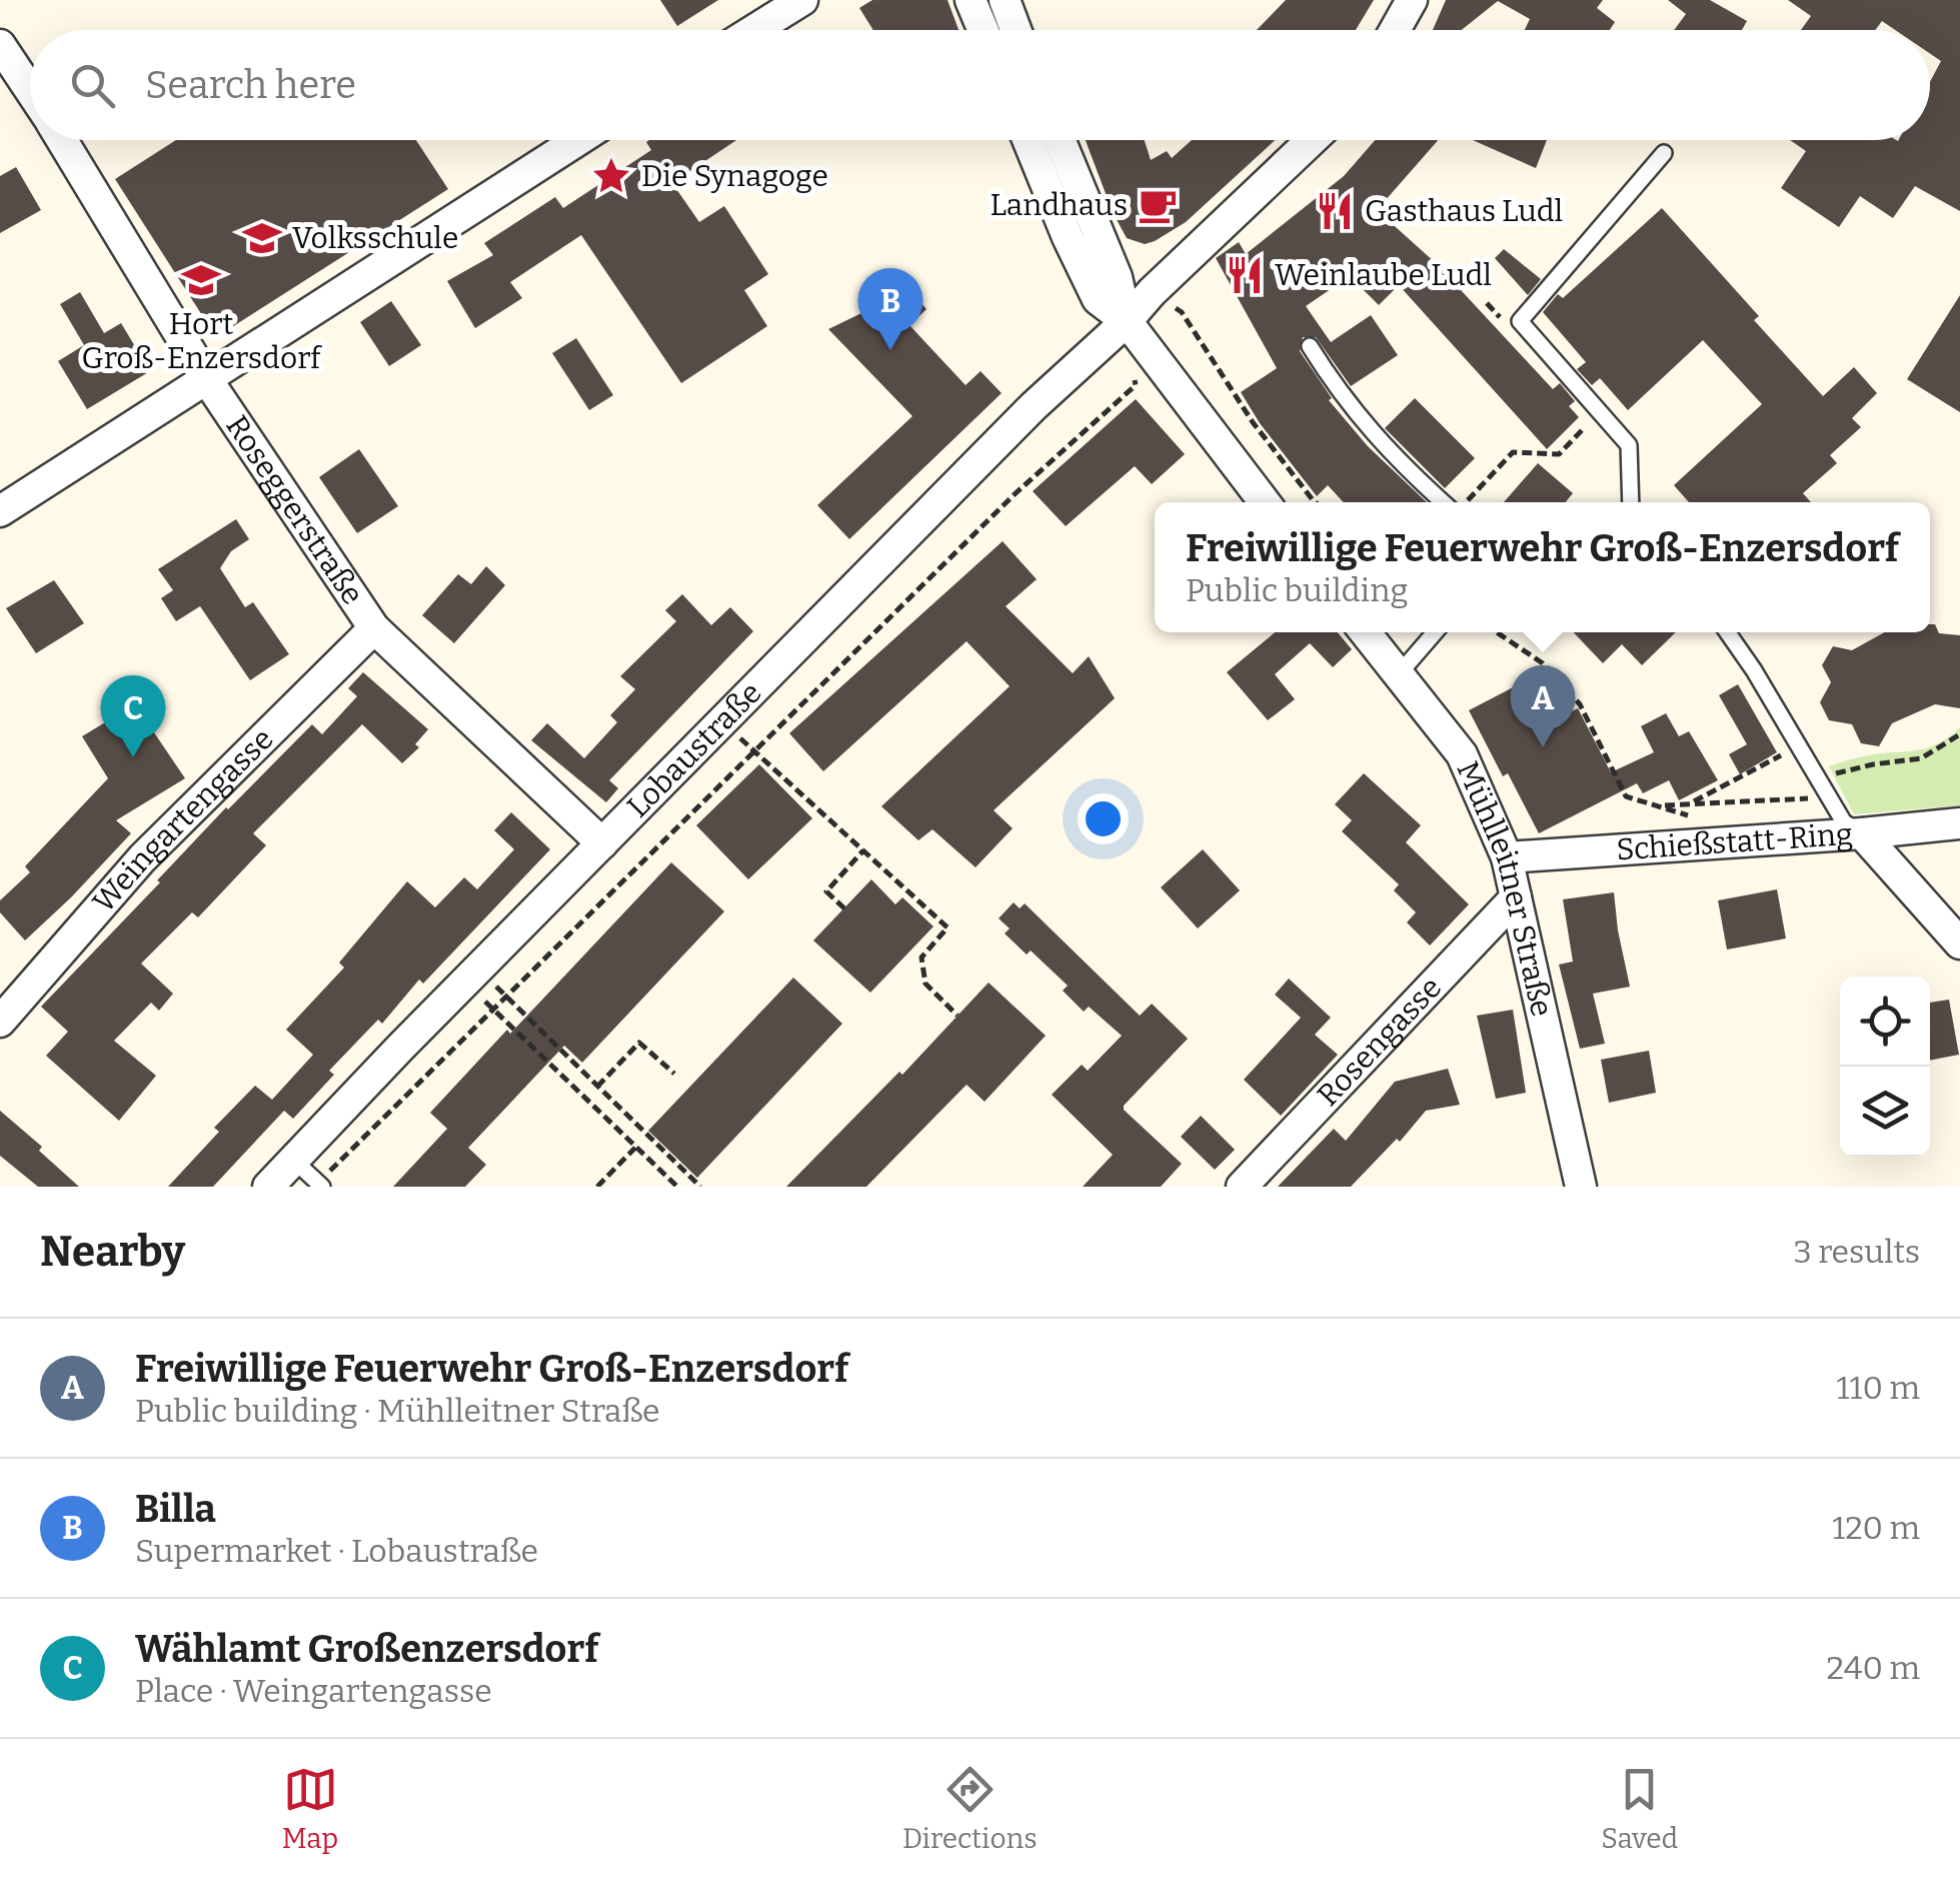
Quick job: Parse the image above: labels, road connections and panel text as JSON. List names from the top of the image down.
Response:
{
  "streets": {
    "street": [
      "Roseggerstraße",
      "Lobaustraße",
      "Weingartengasse",
      "Schießstatt-Ring",
      "Mühlleitner Straße",
      "Rosengasse"
    ]
  },
  "crossings": [
    ["Roseggerstraße", "Lobaustraße"],
    ["Roseggerstraße", "Weingartengasse"],
    ["Schießstatt-Ring", "Mühlleitner Straße"],
    ["Mühlleitner Straße", "Rosengasse"]
  ],
  "places": {
    "place": ["Die Synagoge"],
    "cafe": ["Landhaus"],
    "restaurant": ["Gasthaus Ludl", "Weinlaube Ludl"],
    "school or university": ["Volksschule", "Hort Groß-Enzersdorf"]
  },
  "page": {
    "search": "Search here",
    "pins": ["B", "A", "C"],
    "popup": ["Freiwillige Feuerwehr Groß-Enzersdorf", "Public building"],
    "heading": ["Nearby", "3 results"],
    "list": [
      {
        "mark": "A",
        "name": "Freiwillige Feuerwehr Groß-Enzersdorf",
        "note": "Public building · Mühlleitner Straße",
        "value": "110 m"
      },
      {
        "mark": "B",
        "name": "Billa",
        "note": "Supermarket · Lobaustraße",
        "value": "120 m"
      },
      {
        "mark": "C",
        "name": "Wählamt Großenzersdorf",
        "note": "Place · Weingartengasse",
        "value": "240 m"
      }
    ],
    "nav": ["Map", "Directions", "Saved"]
  }
}
